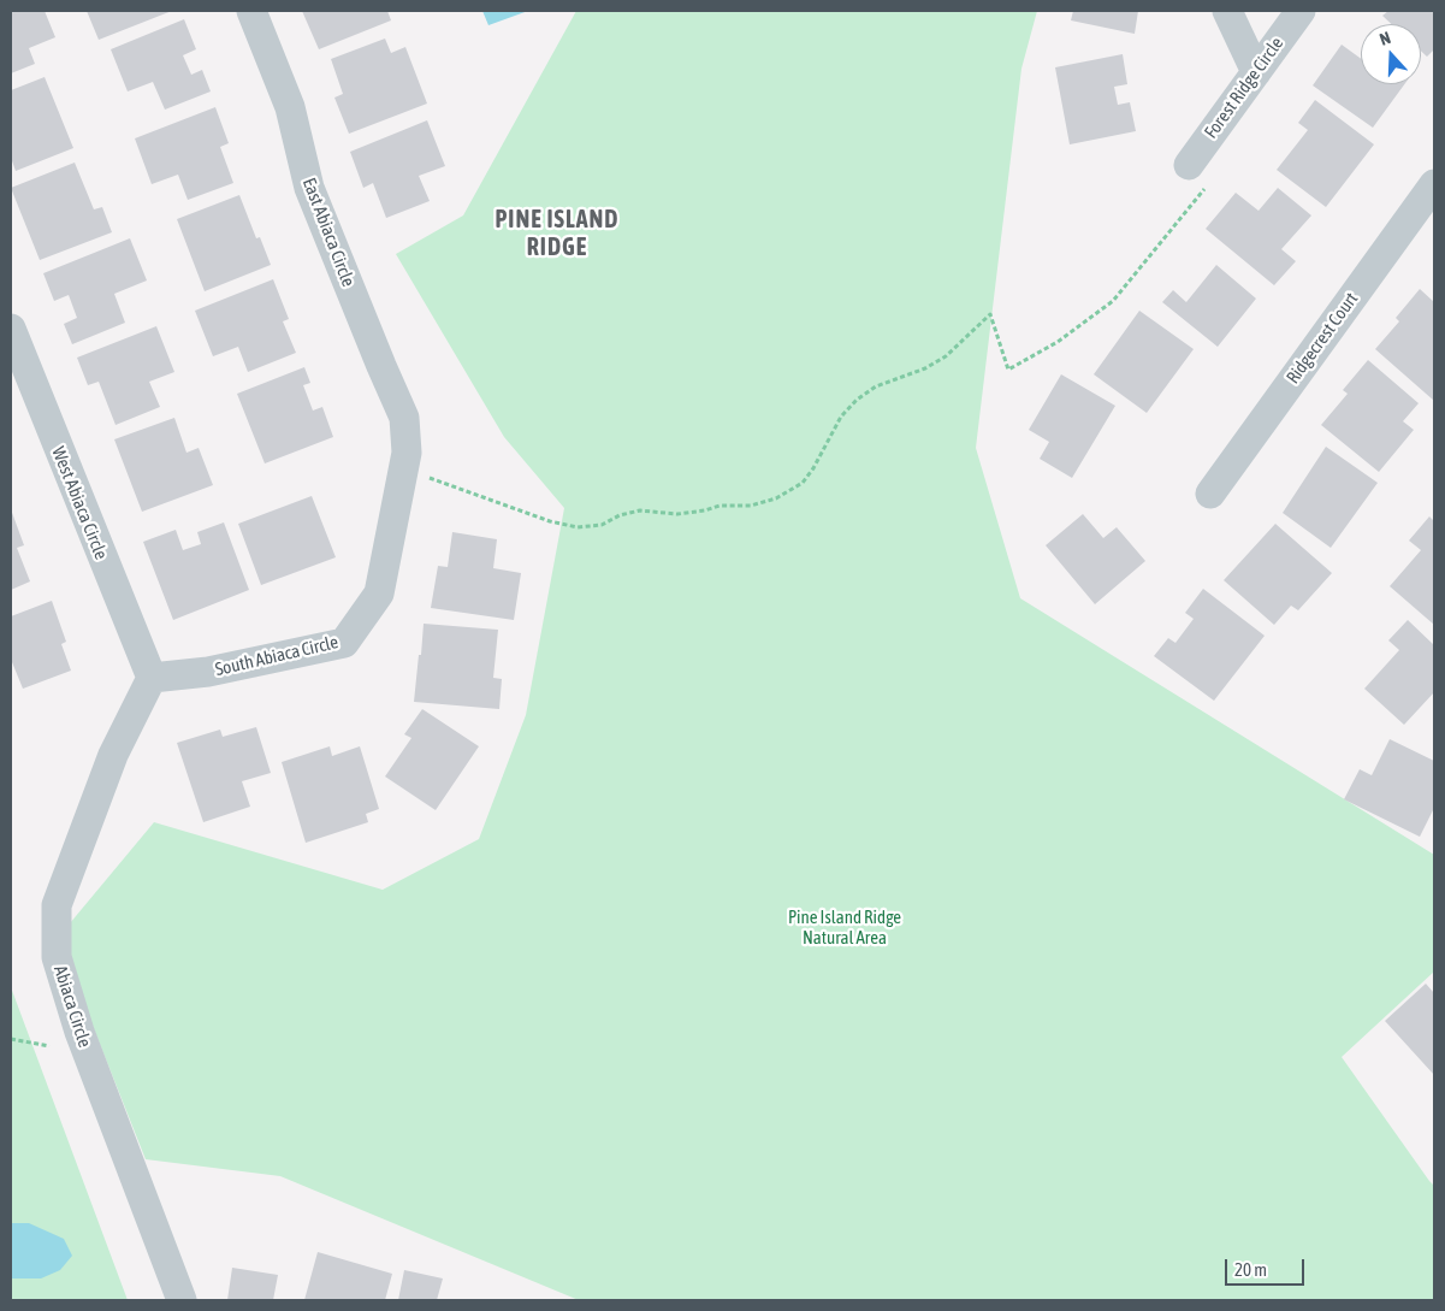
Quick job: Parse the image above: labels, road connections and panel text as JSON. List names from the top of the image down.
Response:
{
  "streets": {
    "street": [
      "Forest Ridge Circle",
      "East Abiaca Circle",
      "Ridgecrest Court",
      "West Abiaca Circle",
      "South Abiaca Circle",
      "Abiaca Circle"
    ]
  },
  "crossings": [
    ["East Abiaca Circle", "South Abiaca Circle"],
    ["West Abiaca Circle", "South Abiaca Circle"],
    ["West Abiaca Circle", "Abiaca Circle"],
    ["South Abiaca Circle", "Abiaca Circle"]
  ],
  "districts": ["PINE ISLAND RIDGE"],
  "parks": ["Pine Island Ridge Natural Area"],
  "scale_bar": "20 m",
  "north": "top"
}
